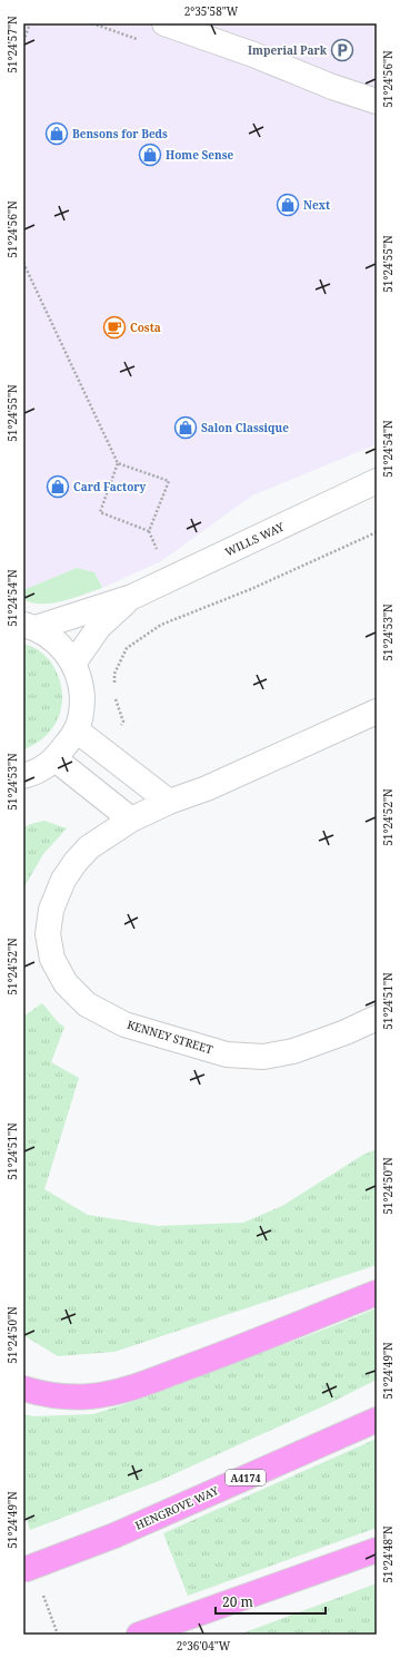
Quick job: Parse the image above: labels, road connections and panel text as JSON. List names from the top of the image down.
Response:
{
  "streets": {
    "highway": ["A4174", "HENGROVE WAY"],
    "street": ["WILLS WAY", "KENNEY STREET"]
  },
  "places": {
    "parking": ["Imperial Park"],
    "shop": [
      "Bensons for Beds",
      "Home Sense",
      "Next",
      "Salon Classique",
      "Card Factory"
    ],
    "cafe": ["Costa"]
  },
  "scale_bar": "20 m",
  "coordinates": [
    "2°35'58\"W",
    "51°24'57\"N",
    "51°24'56\"N",
    "51°24'55\"N",
    "51°24'54\"N",
    "51°24'53\"N",
    "51°24'52\"N",
    "51°24'51\"N",
    "51°24'50\"N",
    "51°24'49\"N",
    "51°24'48\"N",
    "2°36'04\"W"
  ]
}
